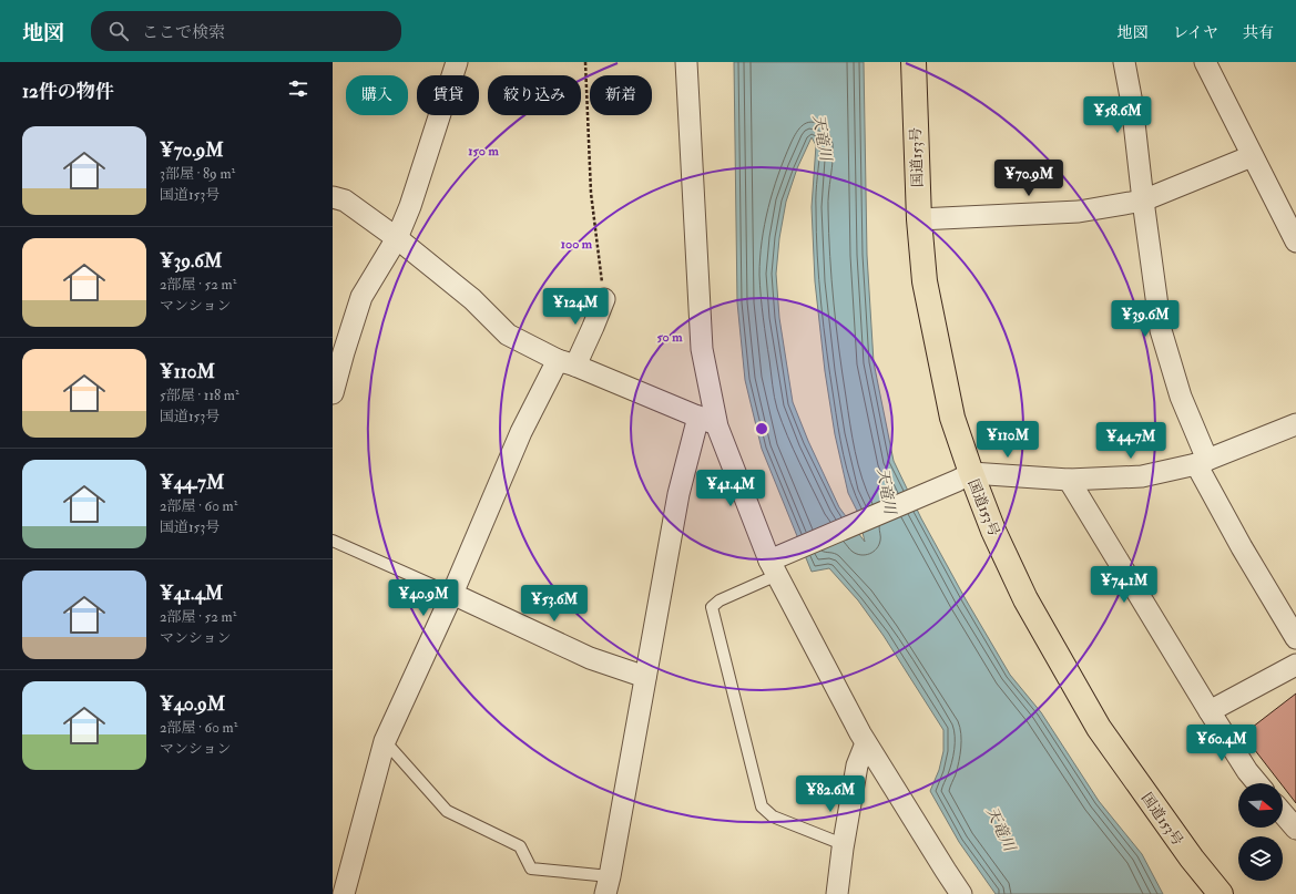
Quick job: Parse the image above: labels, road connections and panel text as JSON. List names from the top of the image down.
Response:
{
  "streets": {
    "highway": ["国道153号"]
  },
  "water": ["天竜川"],
  "north": "right",
  "page": {
    "header": "地図",
    "search": "ここで検索",
    "nav": ["地図", "レイヤ", "共有"],
    "heading": "12件の物件",
    "chip": [
      "購入",
      "賃貸",
      "絞り込み",
      "新着"
    ],
    "price": [
      "¥58.6M",
      "¥70.9M",
      "¥124M",
      "¥39.6M",
      "¥110M",
      "¥44.7M",
      "¥41.4M",
      "¥74.1M",
      "¥40.9M",
      "¥53.6M",
      "¥60.4M",
      "¥82.6M"
    ],
    "list": [
      {
        "name": "¥70.9M",
        "note": "3部屋 · 89 m² · 国道153号"
      },
      {
        "name": "¥39.6M",
        "note": "2部屋 · 52 m² · マンション"
      },
      {
        "name": "¥110M",
        "note": "5部屋 · 118 m² · 国道153号"
      },
      {
        "name": "¥44.7M",
        "note": "2部屋 · 60 m² · 国道153号"
      },
      {
        "name": "¥41.4M",
        "note": "2部屋 · 52 m² · マンション"
      },
      {
        "name": "¥40.9M",
        "note": "2部屋 · 60 m² · マンション"
      }
    ]
  },
  "rings": ["150 m", "100 m", "50 m"]
}
